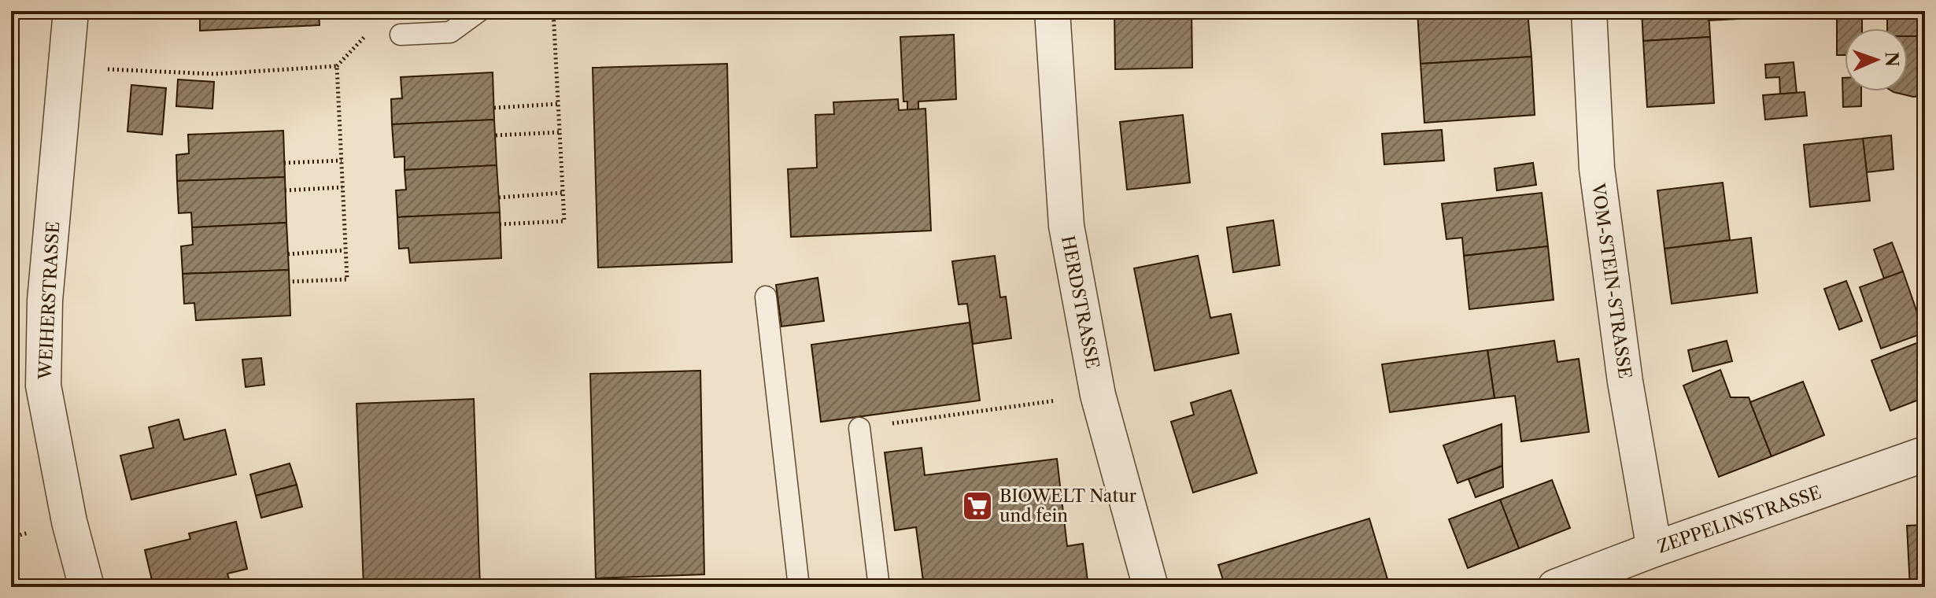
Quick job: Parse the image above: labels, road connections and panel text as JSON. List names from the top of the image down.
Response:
{
  "streets": {
    "street": [
      "VOM-STEIN-STRASSE",
      "WEIHERSTRASSE",
      "HERDSTRASSE",
      "ZEPPELINSTRASSE"
    ]
  },
  "crossings": [
    ["VOM-STEIN-STRASSE", "ZEPPELINSTRASSE"]
  ],
  "places": {
    "supermarket": ["BIOWELT Natur und fein"]
  },
  "north": "right"
}
